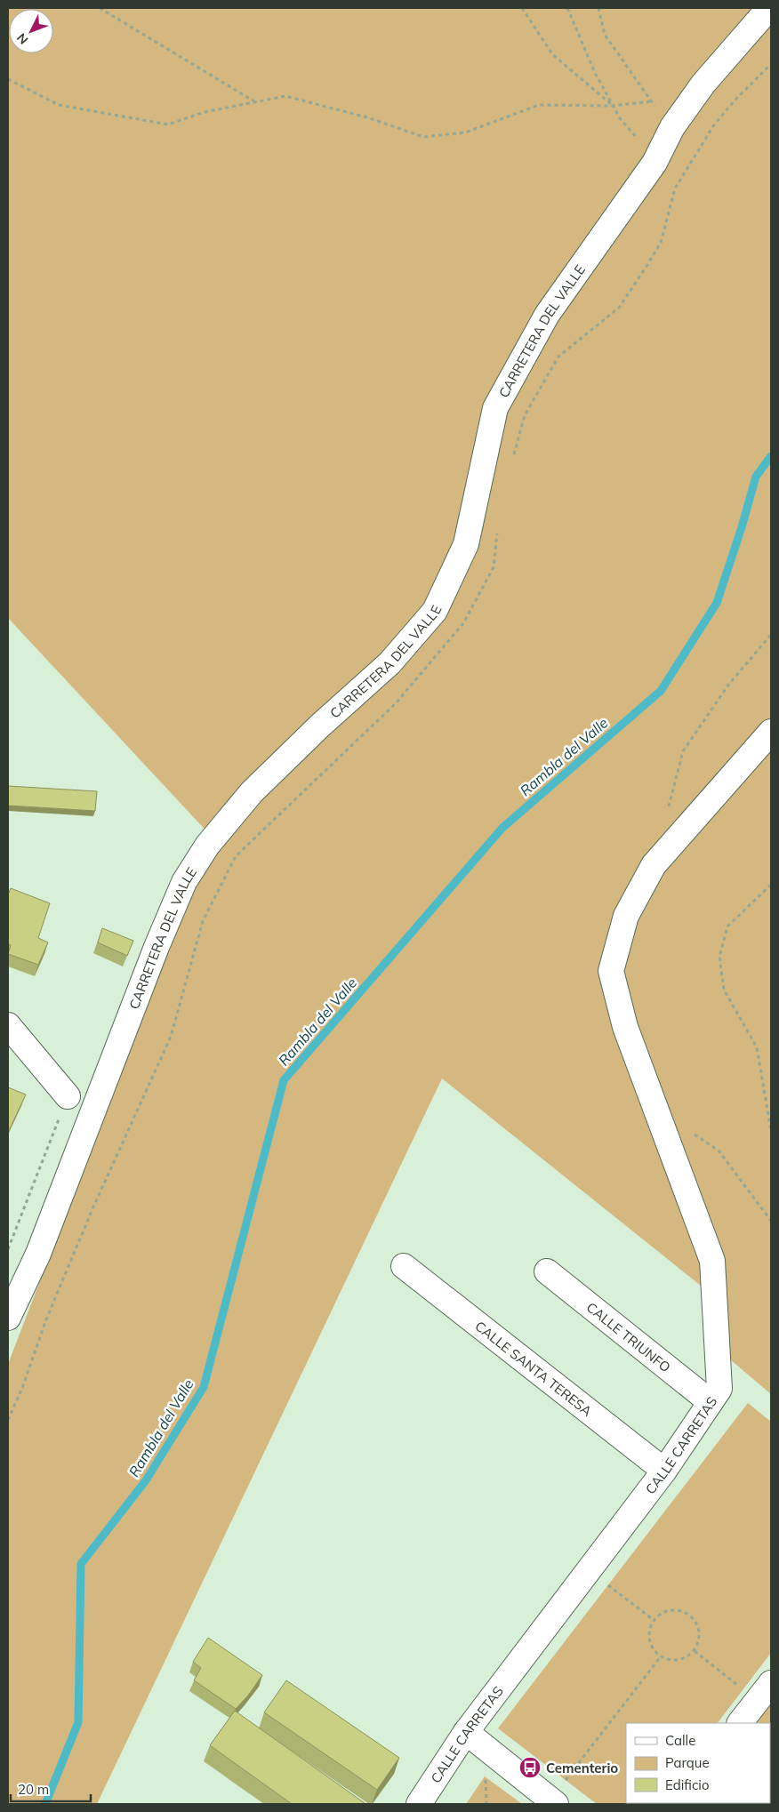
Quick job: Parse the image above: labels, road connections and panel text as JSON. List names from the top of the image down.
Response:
{
  "streets": {
    "street": [
      "CARRETERA DEL VALLE",
      "CALLE TRIUNFO",
      "CALLE SANTA TERESA",
      "CALLE CARRETAS"
    ]
  },
  "crossings": [
    ["CALLE TRIUNFO", "CALLE CARRETAS"],
    ["CALLE SANTA TERESA", "CALLE CARRETAS"]
  ],
  "water": ["Rambla del Valle"],
  "places": {
    "bus stop": ["Cementerio"]
  },
  "legend": ["Calle", "Parque", "Edificio"],
  "scale_bar": "20 m",
  "north": "bottom left"
}
